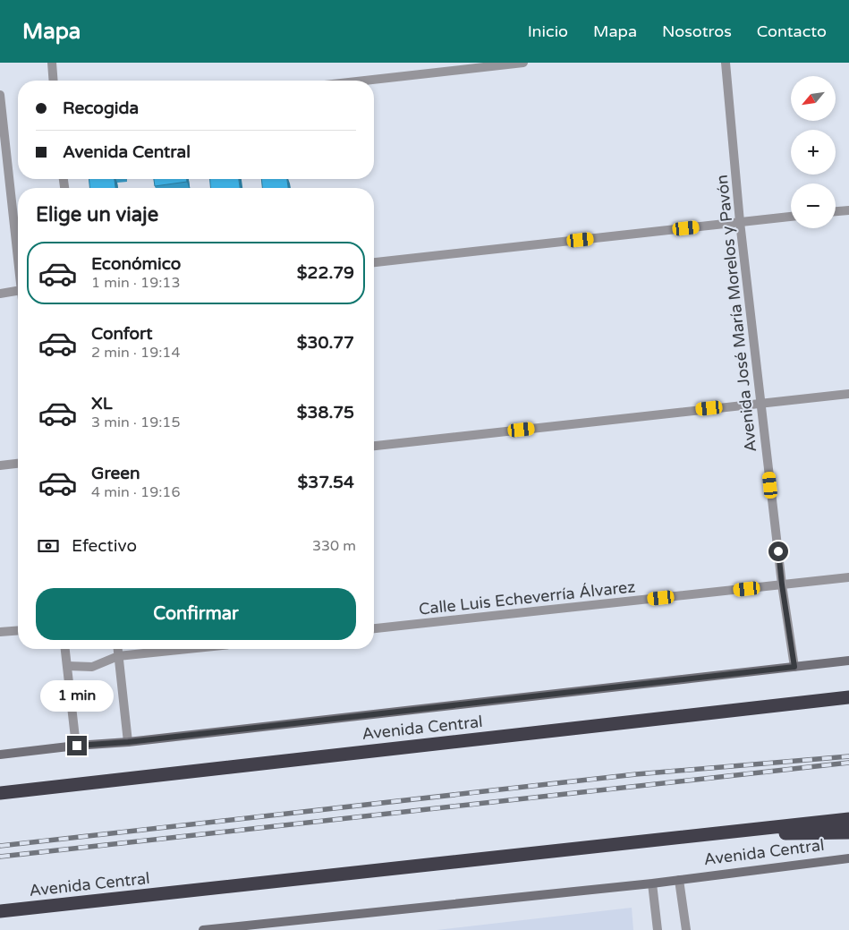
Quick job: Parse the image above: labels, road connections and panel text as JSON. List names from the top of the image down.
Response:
{
  "streets": {
    "highway": ["Avenida Central"],
    "street": ["Avenida José María Morelos y Pavón", "Calle Luis Echeverría Álvarez"]
  },
  "crossings": [
    ["Avenida José María Morelos y Pavón", "Calle Luis Echeverría Álvarez"],
    ["Avenida José María Morelos y Pavón", "Avenida Central"]
  ],
  "north": "bottom left",
  "page": {
    "header": "Mapa",
    "nav": [
      "Inicio",
      "Mapa",
      "Nosotros",
      "Contacto"
    ],
    "map_buttons": ["+", "−"],
    "banner": ["Recogida", "Avenida Central"],
    "heading": "Elige un viaje",
    "list": [
      {
        "name": "Económico",
        "note": "1 min · 19:13",
        "value": "$22.79"
      },
      {
        "name": "Confort",
        "note": "2 min · 19:14",
        "value": "$30.77"
      },
      {
        "name": "XL",
        "note": "3 min · 19:15",
        "value": "$38.75"
      },
      {
        "name": "Green",
        "note": "4 min · 19:16",
        "value": "$37.54"
      }
    ],
    "pay": ["Efectivo", "330 m"],
    "buttons": "Confirmar",
    "bubble": "1 min"
  }
}
